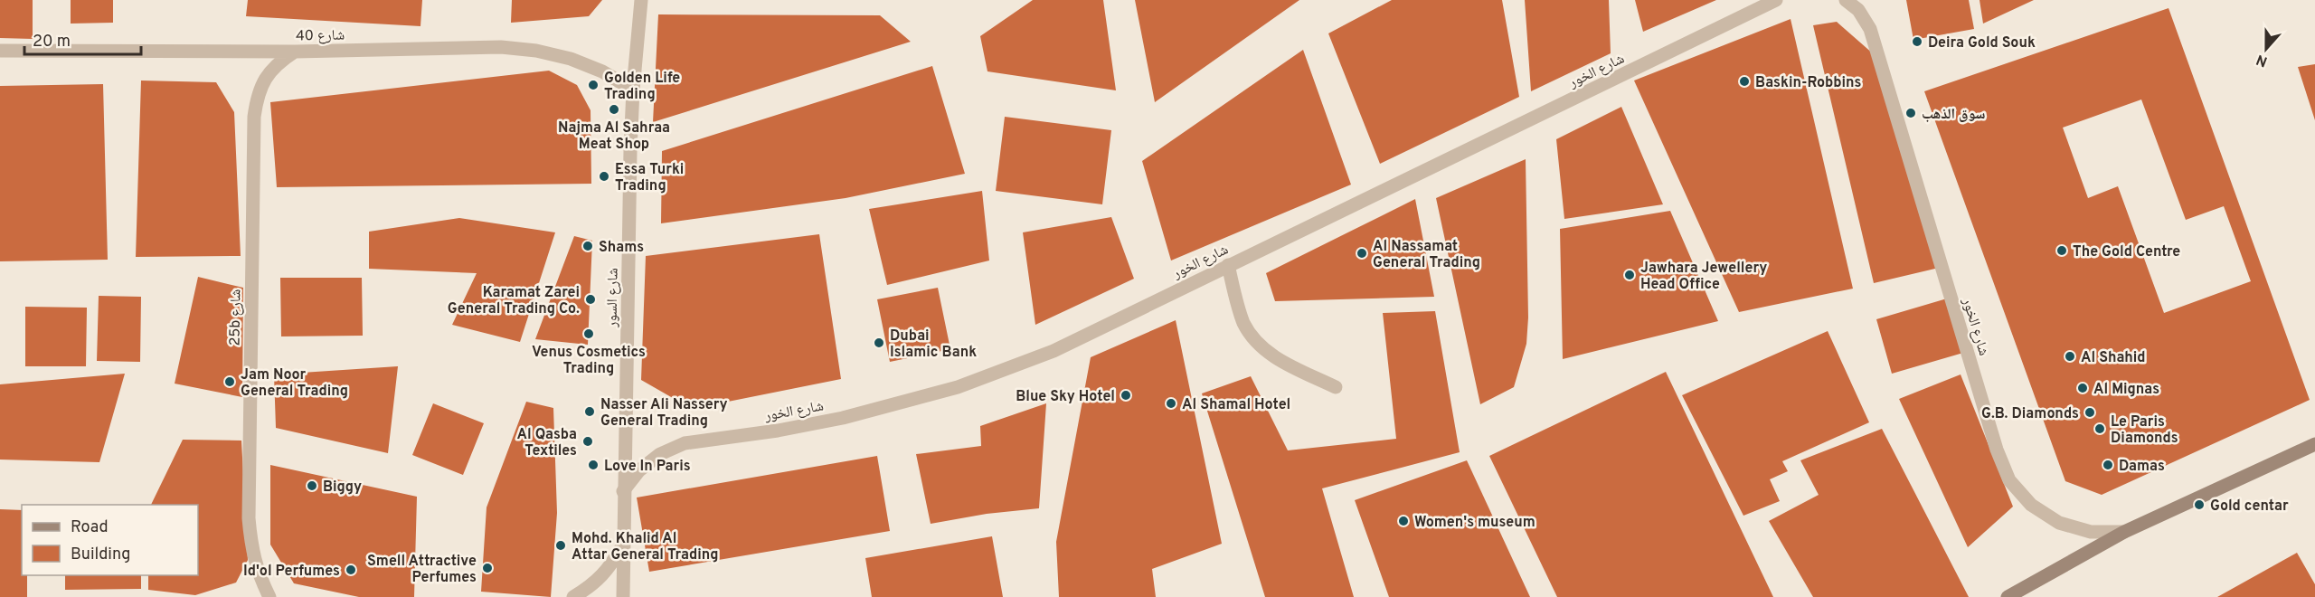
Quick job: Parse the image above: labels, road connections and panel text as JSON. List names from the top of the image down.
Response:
{
  "streets": {
    "main road": ["شارع الخور"],
    "street": ["شارع 40", "شارع السور", "25b شارع"]
  },
  "crossings": [
    ["شارع 40", "شارع السور"],
    ["شارع 40", "25b شارع"],
    ["شارع الخور", "شارع السور"]
  ],
  "places": [
    "Deira Gold Souk",
    "Baskin-Robbins",
    "Golden Life Trading",
    "Najma Al Sahraa Meat Shop",
    "سوق الذهب",
    "Essa Turki Trading",
    "Shams",
    "The Gold Centre",
    "Al Nassamat General Trading",
    "Jawhara Jewellery Head Office",
    "Karamat Zarei General Trading Co.",
    "Venus Cosmetics Trading",
    "Dubai Islamic Bank",
    "Al Shahid",
    "Jam Noor General Trading",
    "Al Mignas",
    "Blue Sky Hotel",
    "Al Shamal Hotel",
    "Nasser Ali Nassery General Trading",
    "G.B. Diamonds",
    "Le Paris Diamonds",
    "Al Qasba Textiles",
    "Love In Paris",
    "Damas",
    "Biggy",
    "Gold centar",
    "Women's museum",
    "Mohd. Khalid Al Attar General Trading",
    "Smell Attractive Perfumes",
    "Id'ol Perfumes"
  ],
  "legend": ["Road", "Building"],
  "scale_bar": "20 m",
  "north": "bottom"
}
